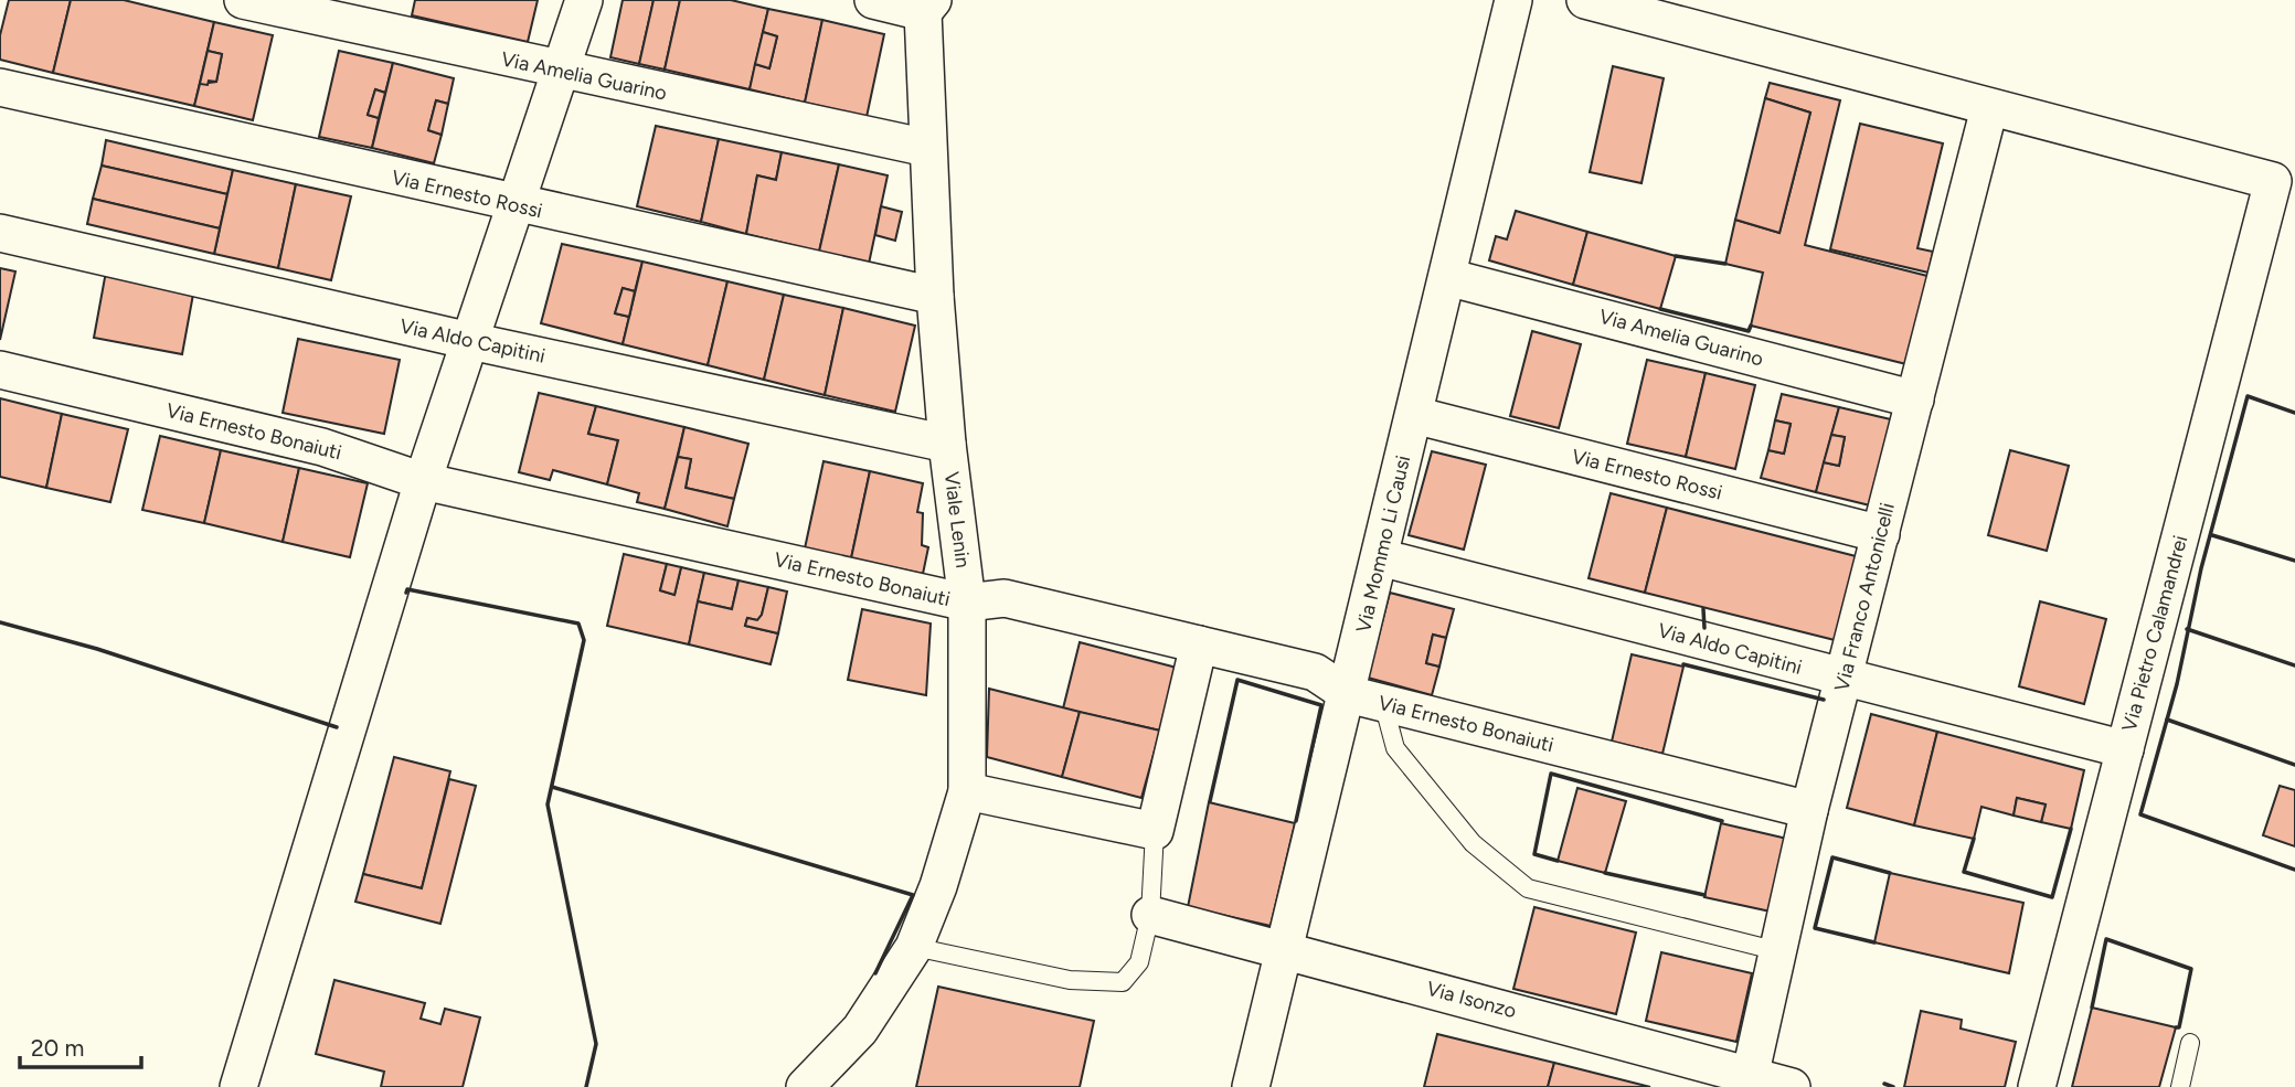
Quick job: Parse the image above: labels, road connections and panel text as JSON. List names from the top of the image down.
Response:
{
  "streets": {
    "street": [
      "Via Amelia Guarino",
      "Via Ernesto Rossi",
      "Via Aldo Capitini",
      "Via Ernesto Bonaiuti",
      "Viale Lenin",
      "Via Mommo Li Causi",
      "Via Franco Antonicelli",
      "Via Pietro Calamandrei",
      "Via Isonzo"
    ]
  },
  "crossings": [
    ["Via Amelia Guarino", "Viale Lenin"],
    ["Via Amelia Guarino", "Via Mommo Li Causi"],
    ["Via Amelia Guarino", "Via Franco Antonicelli"],
    ["Via Ernesto Rossi", "Viale Lenin"],
    ["Via Ernesto Rossi", "Via Mommo Li Causi"],
    ["Via Ernesto Rossi", "Via Franco Antonicelli"],
    ["Via Aldo Capitini", "Viale Lenin"],
    ["Via Aldo Capitini", "Via Mommo Li Causi"],
    ["Via Aldo Capitini", "Via Franco Antonicelli"],
    ["Via Aldo Capitini", "Via Pietro Calamandrei"],
    ["Via Ernesto Bonaiuti", "Viale Lenin"],
    ["Via Ernesto Bonaiuti", "Via Mommo Li Causi"],
    ["Via Ernesto Bonaiuti", "Via Franco Antonicelli"],
    ["Via Mommo Li Causi", "Via Isonzo"],
    ["Via Franco Antonicelli", "Via Pietro Calamandrei"],
    ["Via Franco Antonicelli", "Via Isonzo"]
  ],
  "scale_bar": "20 m"
}
